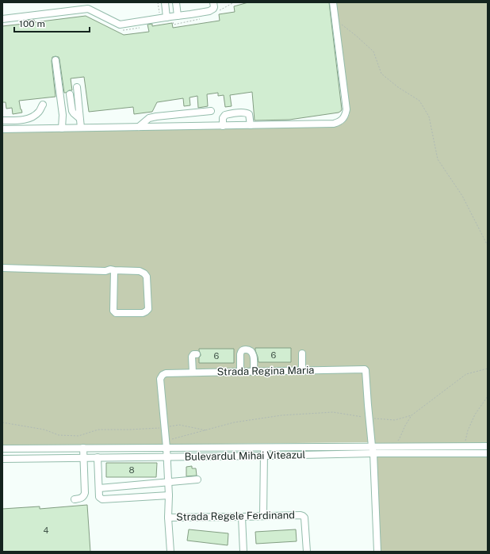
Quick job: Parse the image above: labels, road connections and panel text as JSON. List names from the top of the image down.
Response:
{
  "streets": {
    "street": ["Strada Regina Maria", "Bulevardul Mihai Viteazul", "Strada Regele Ferdinand"]
  },
  "crossings": [
    ["Strada Regina Maria", "Strada Regele Ferdinand"],
    ["Bulevardul Mihai Viteazul", "Strada Regele Ferdinand"]
  ],
  "house_numbers": [
    "6",
    "6",
    "8",
    "4"
  ],
  "scale_bar": "100 m"
}
